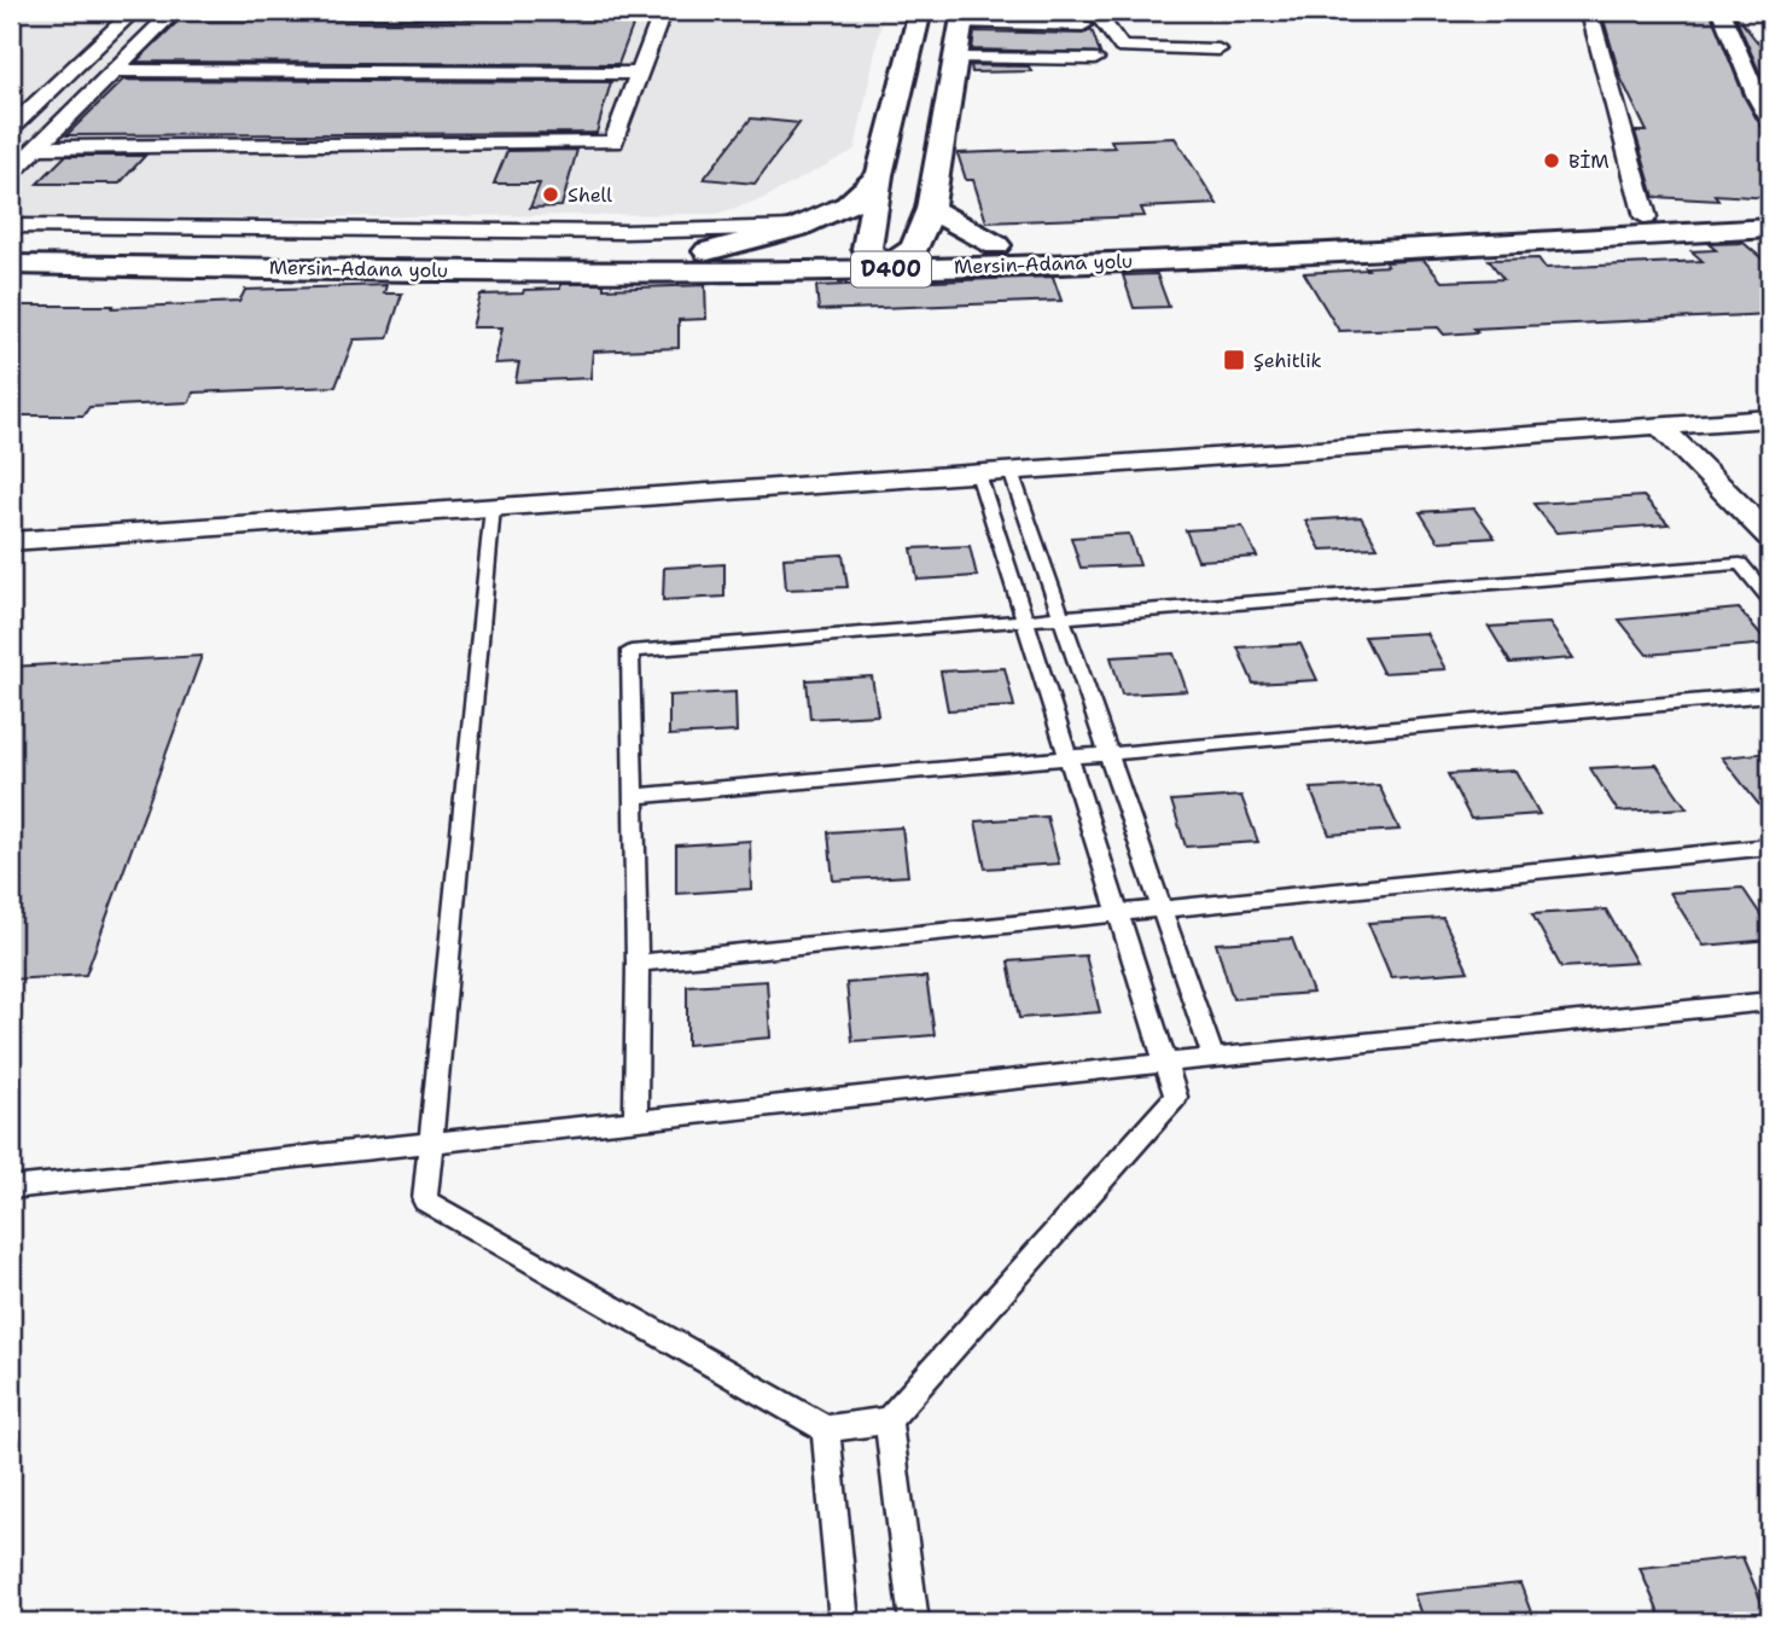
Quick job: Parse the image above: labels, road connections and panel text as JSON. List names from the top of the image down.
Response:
{
  "streets": {
    "main road": ["Mersin-Adana yolu", "D400"]
  },
  "places": {
    "other": ["BİM", "Shell"],
    "transit": ["Şehitlik"]
  }
}
